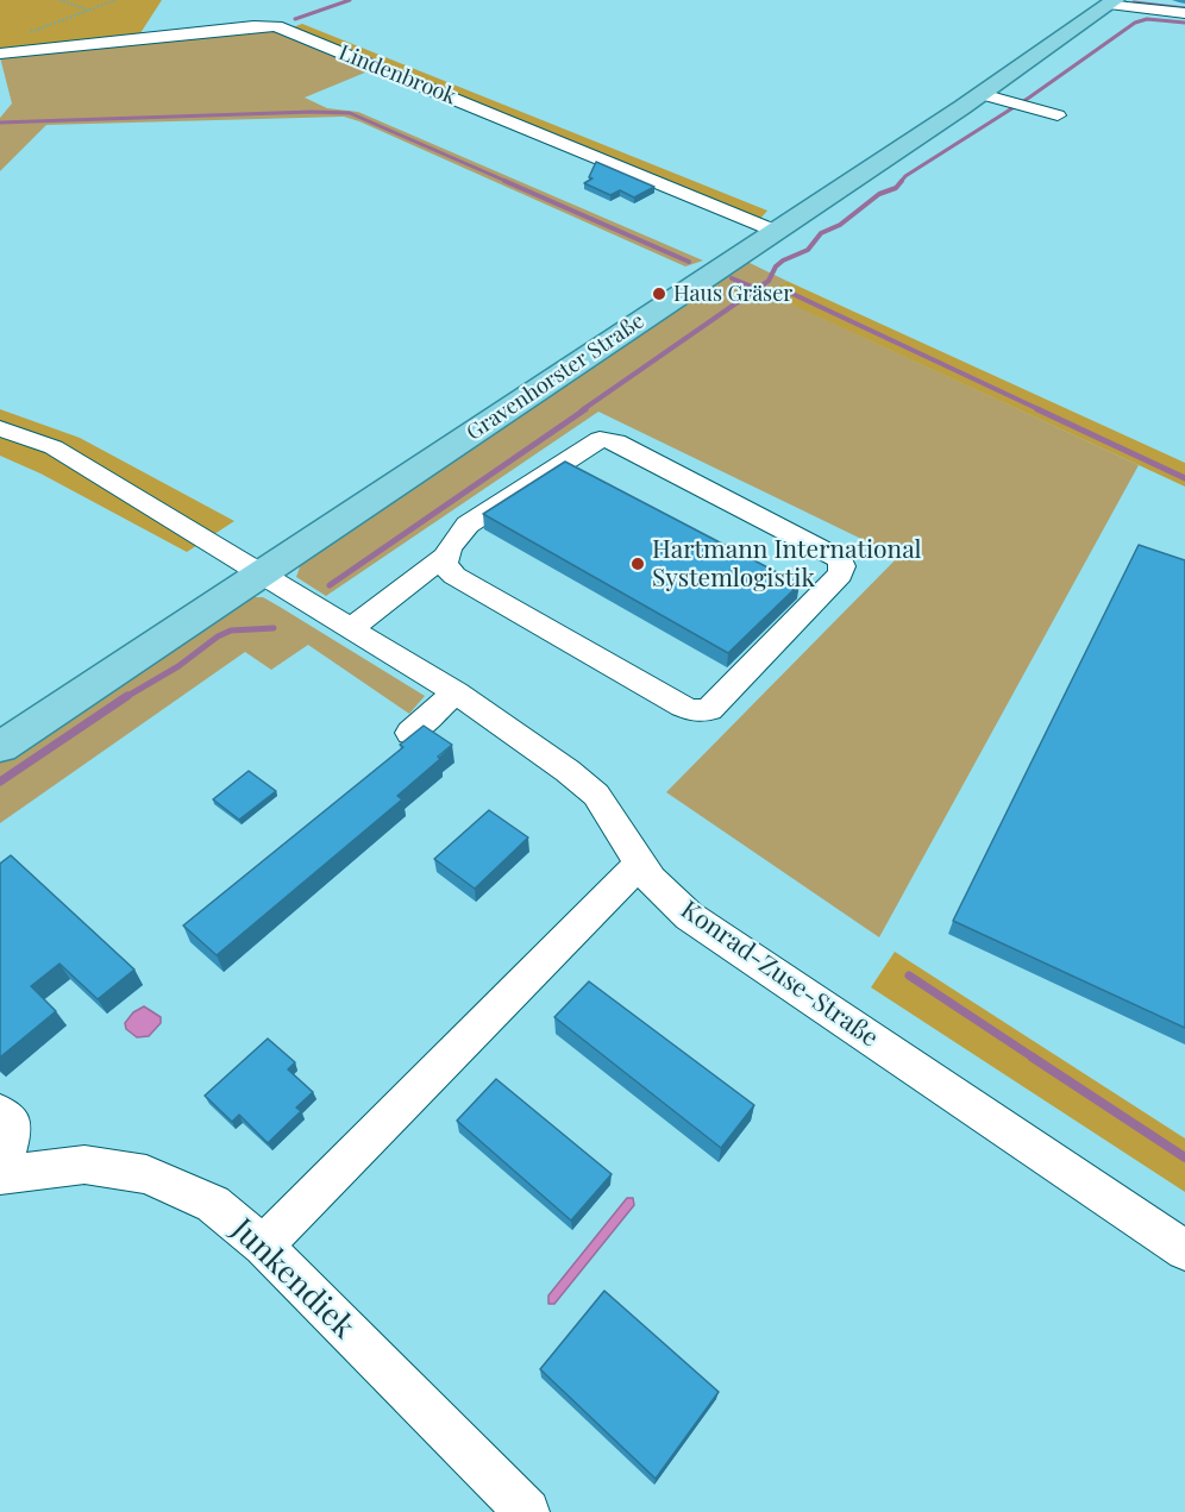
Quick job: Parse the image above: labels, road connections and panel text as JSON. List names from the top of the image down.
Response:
{
  "streets": {
    "main road": ["Gravenhorster Straße"],
    "street": ["Lindenbrook", "Konrad-Zuse-Straße", "Junkendiek"]
  },
  "crossings": [
    ["Lindenbrook", "Gravenhorster Straße"],
    ["Gravenhorster Straße", "Konrad-Zuse-Straße"]
  ],
  "places": ["Haus Gräser", "Hartmann International Systemlogistik"]
}
